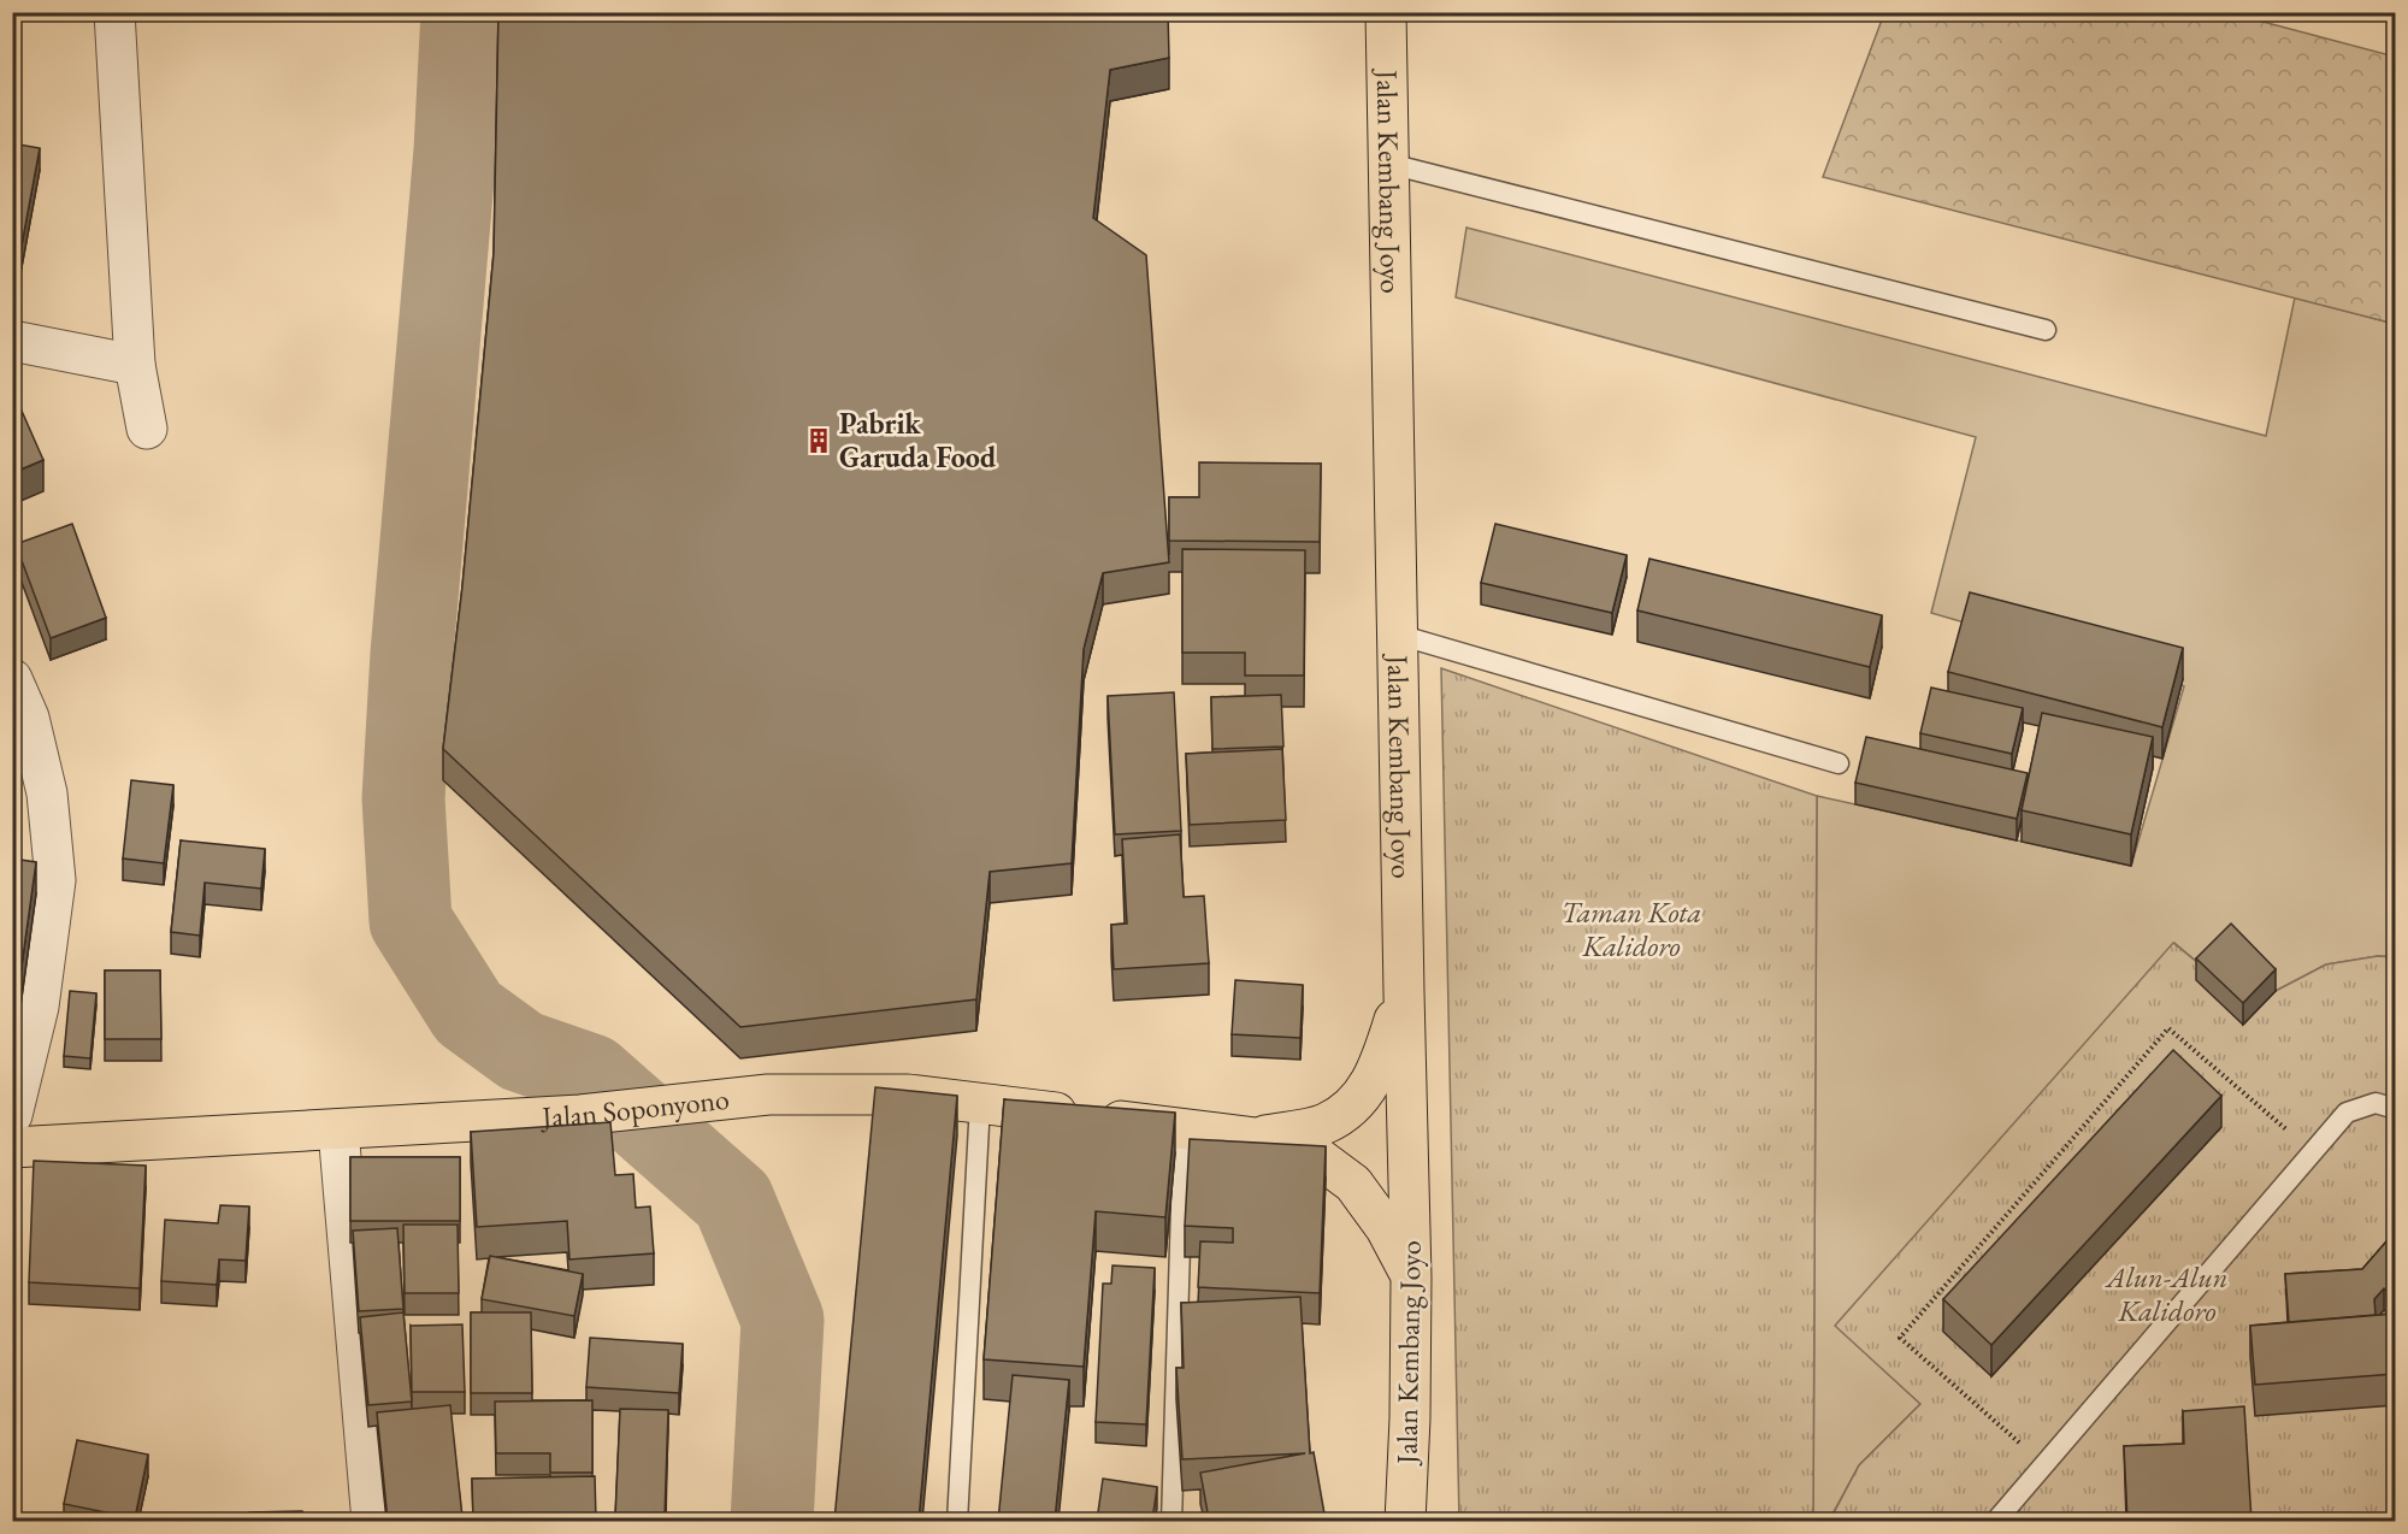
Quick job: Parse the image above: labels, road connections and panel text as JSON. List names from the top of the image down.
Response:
{
  "streets": {
    "main road": ["Jalan Kembang Joyo", "Jalan Soponyono"]
  },
  "parks": ["Taman Kota Kalidoro", "Alun-Alun Kalidoro"],
  "places": {
    "building": ["Pabrik Garuda Food"]
  }
}
